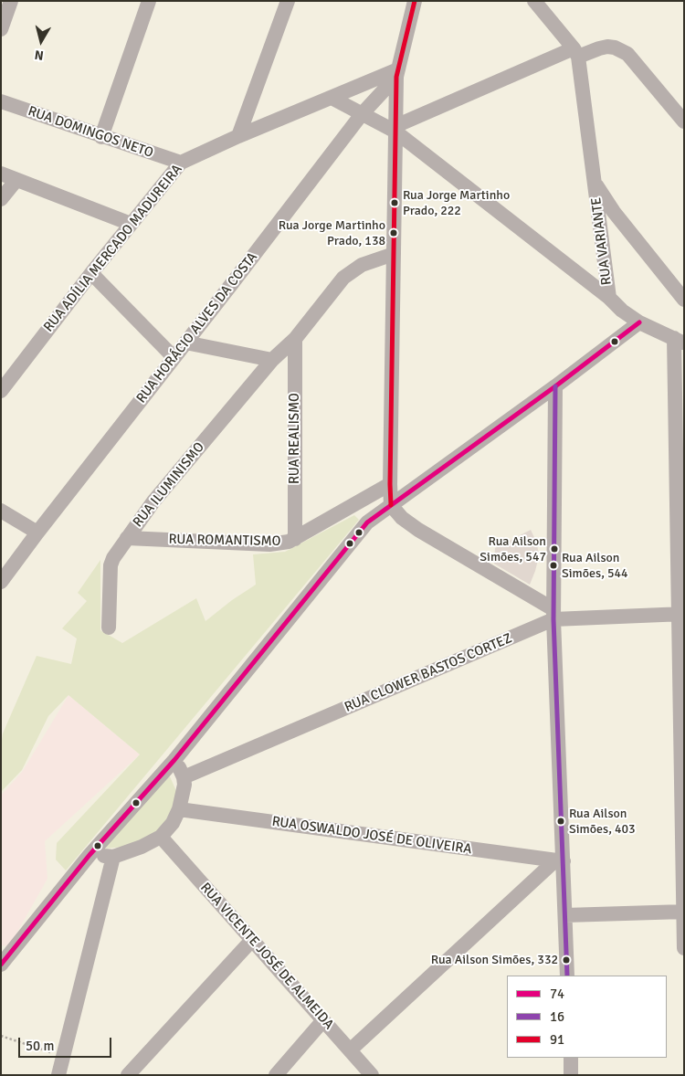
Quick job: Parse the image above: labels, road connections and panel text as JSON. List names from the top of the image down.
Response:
{
  "streets": {
    "street": [
      "RUA DOMINGOS NETO",
      "RUA VARIANTE",
      "RUA ADÍLIA MERCADO MADUREIRA",
      "RUA HORÁCIO ALVES DA COSTA",
      "RUA REALISMO",
      "RUA ILUMINISMO",
      "RUA ROMANTISMO",
      "RUA CLOWER BASTOS CORTEZ",
      "RUA OSWALDO JOSÉ DE OLIVEIRA",
      "RUA VICENTE JOSÉ DE ALMEIDA"
    ]
  },
  "crossings": [
    ["RUA DOMINGOS NETO", "RUA ADÍLIA MERCADO MADUREIRA"],
    ["RUA ADÍLIA MERCADO MADUREIRA", "RUA HORÁCIO ALVES DA COSTA"],
    ["RUA REALISMO", "RUA ILUMINISMO"],
    ["RUA REALISMO", "RUA ROMANTISMO"],
    ["RUA ILUMINISMO", "RUA ROMANTISMO"]
  ],
  "places": [
    "Rua Jorge Martinho Prado, 222",
    "Rua Jorge Martinho Prado, 138",
    "Rua Ailson Simões, 547",
    "Rua Ailson Simões, 544",
    "Rua Ailson Simões, 403",
    "Rua Ailson Simões, 332"
  ],
  "lines": ["transit line 91", "transit line 74", "transit line 16"],
  "legend": ["74", "16", "91"],
  "scale_bar": "50 m",
  "north": "bottom"
}
